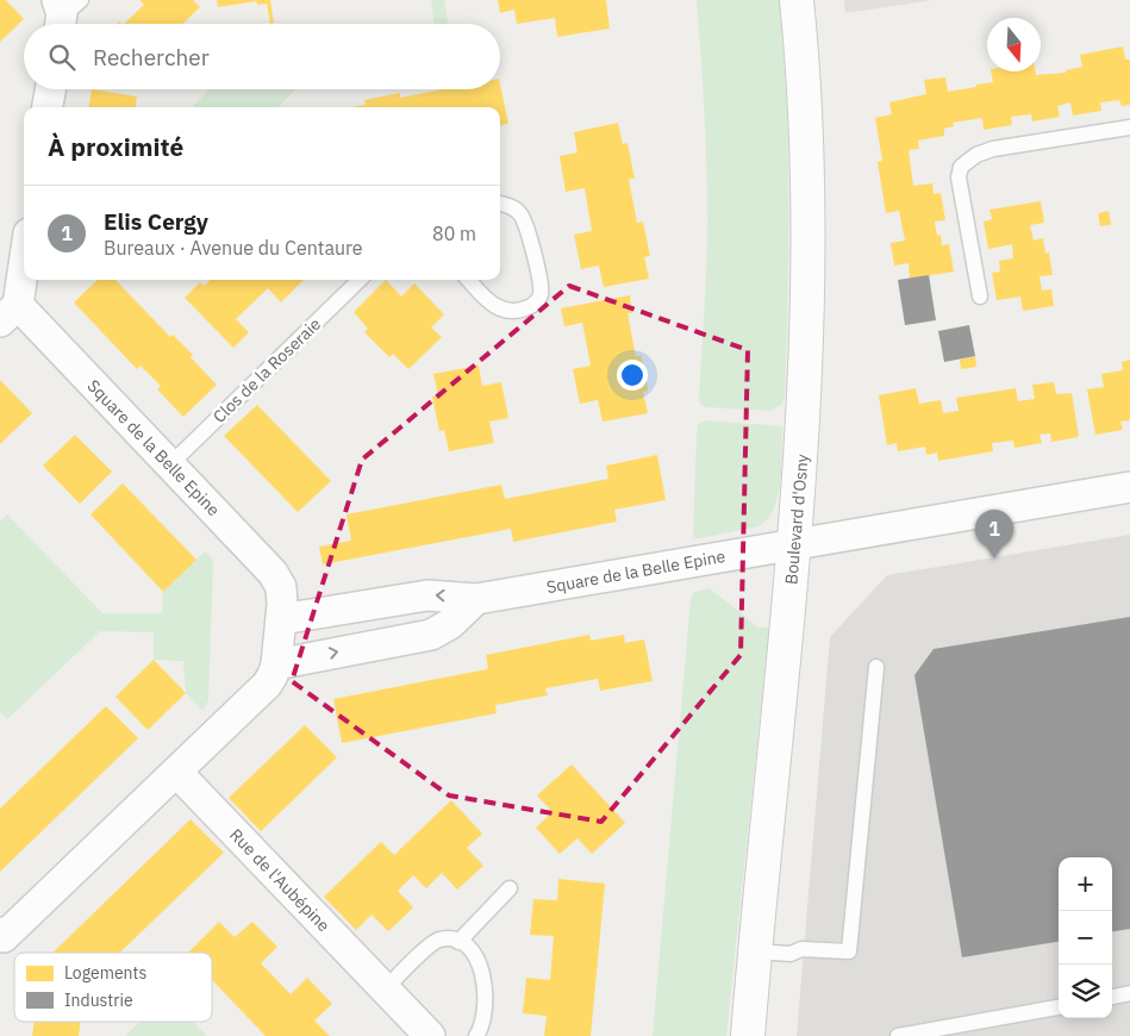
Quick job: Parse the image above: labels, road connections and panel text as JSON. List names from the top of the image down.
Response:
{
  "streets": {
    "main road": ["Boulevard d'Osny"],
    "street": ["Square de la Belle Epine", "Rue de l'Aubépine"],
    "lane": ["Clos de la Roseraie"]
  },
  "crossings": [
    ["Clos de la Roseraie", "Square de la Belle Epine"],
    ["Square de la Belle Epine", "Boulevard d'Osny"],
    ["Square de la Belle Epine", "Rue de l'Aubépine"]
  ],
  "legend": ["Logements", "Industrie"],
  "north": "bottom",
  "page": {
    "search": "Rechercher",
    "heading": "À proximité",
    "list": [
      {
        "mark": "1",
        "name": "Elis Cergy",
        "note": "Bureaux · Avenue du Centaure",
        "value": "80 m"
      }
    ],
    "pins": "1",
    "map_buttons": ["+", "−"]
  }
}
